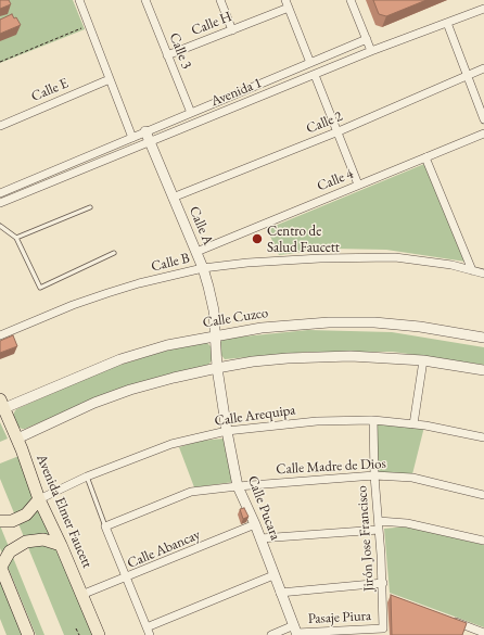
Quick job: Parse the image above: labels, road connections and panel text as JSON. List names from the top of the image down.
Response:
{
  "streets": {
    "highway": ["Avenida Elmer Faucett"],
    "street": [
      "Calle H",
      "Calle 3",
      "Calle E",
      "Avenida 1",
      "Calle 2",
      "Calle 4",
      "Calle A",
      "Calle B",
      "Calle Cuzco",
      "Calle Arequipa",
      "Calle Madre de Dios",
      "Calle Pucara",
      "Jirón Jose Francisco",
      "Calle Abancay",
      "Pasaje Piura"
    ]
  },
  "crossings": [
    ["Calle H", "Calle 3"],
    ["Calle 3", "Avenida 1"],
    ["Avenida 1", "Calle A"],
    ["Calle 2", "Calle A"],
    ["Calle 4", "Calle A"],
    ["Calle A", "Calle B"],
    ["Calle A", "Calle Cuzco"],
    ["Calle A", "Calle Pucara"],
    ["Calle Cuzco", "Calle Pucara"],
    ["Calle Cuzco", "Avenida Elmer Faucett"],
    ["Calle Arequipa", "Calle Pucara"],
    ["Calle Arequipa", "Avenida Elmer Faucett"],
    ["Calle Arequipa", "Jirón Jose Francisco"],
    ["Calle Madre de Dios", "Calle Pucara"],
    ["Calle Madre de Dios", "Jirón Jose Francisco"],
    ["Calle Pucara", "Calle Abancay"],
    ["Calle Pucara", "Pasaje Piura"],
    ["Avenida Elmer Faucett", "Calle Abancay"],
    ["Jirón Jose Francisco", "Pasaje Piura"]
  ],
  "places": ["Centro de Salud Faucett"]
}
